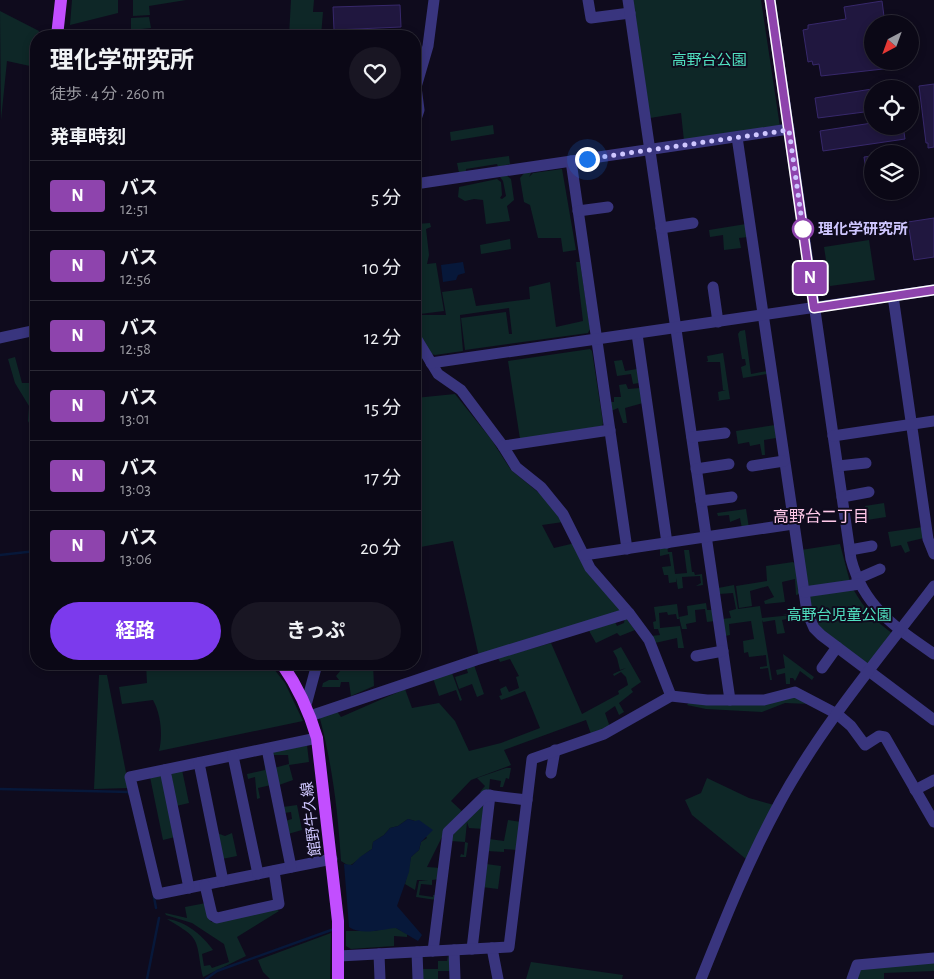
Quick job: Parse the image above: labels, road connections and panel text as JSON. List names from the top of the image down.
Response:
{
  "streets": {
    "main road": ["館野牛久線"]
  },
  "districts": ["高野台二丁目"],
  "parks": ["高野台公園", "高野台児童公園"],
  "places": ["理化学研究所"],
  "lines": ["bus line N"],
  "north": "bottom left",
  "page": {
    "on_map": "N",
    "heading": [
      ["理化学研究所", "徒歩 · 4 分 · 260 m"],
      "発車時刻"
    ],
    "list": [
      {
        "mark": "N",
        "name": "バス",
        "note": "12:51",
        "value": "5 分"
      },
      {
        "mark": "N",
        "name": "バス",
        "note": "12:56",
        "value": "10 分"
      },
      {
        "mark": "N",
        "name": "バス",
        "note": "12:58",
        "value": "12 分"
      },
      {
        "mark": "N",
        "name": "バス",
        "note": "13:01",
        "value": "15 分"
      },
      {
        "mark": "N",
        "name": "バス",
        "note": "13:03",
        "value": "17 分"
      },
      {
        "mark": "N",
        "name": "バス",
        "note": "13:06",
        "value": "20 分"
      }
    ],
    "buttons": ["経路", "きっぷ"]
  }
}
